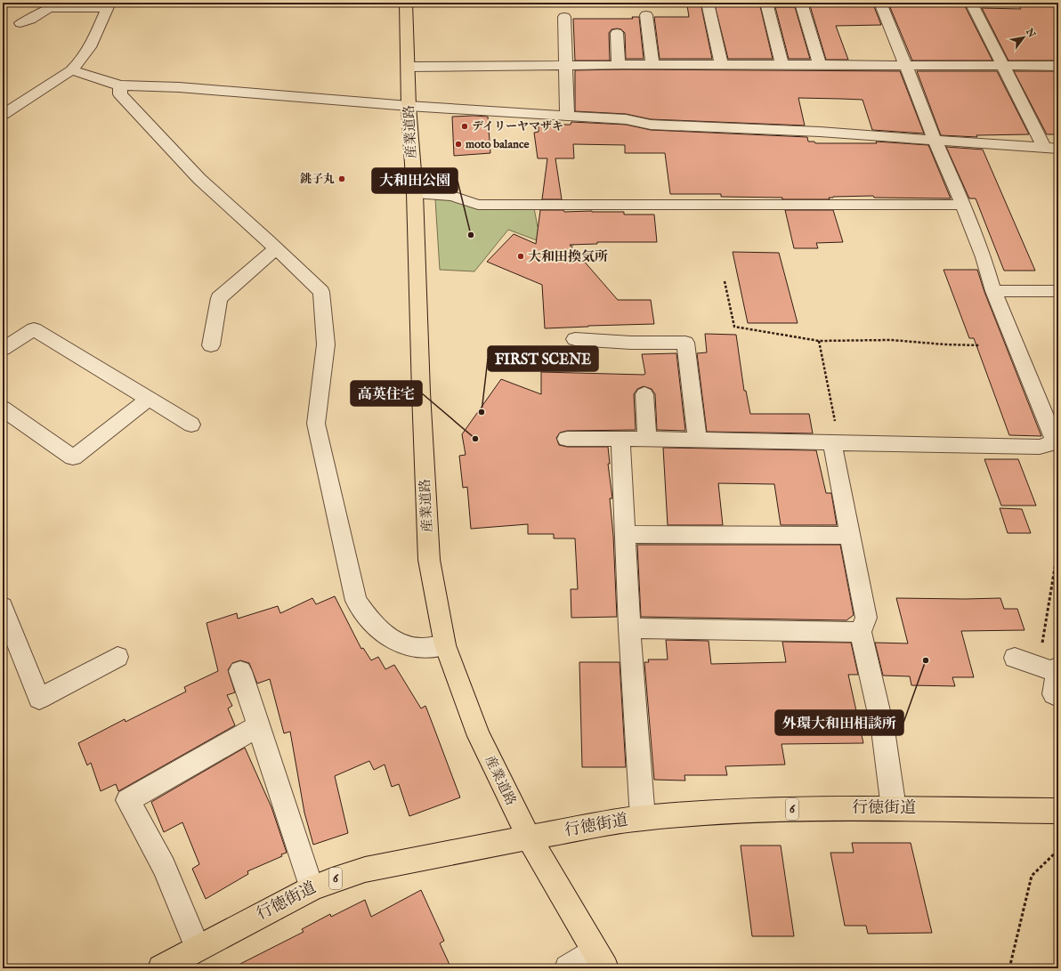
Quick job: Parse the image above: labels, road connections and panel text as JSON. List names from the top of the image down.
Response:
{
  "streets": {
    "main road": ["産業道路", "行徳街道", "6"]
  },
  "crossings": [
    ["産業道路", "行徳街道"]
  ],
  "places": [
    "デイリーヤマザキ",
    "moto balance",
    "銚子丸",
    "大和田公園",
    "大和田換気所",
    "FIRST SCENE",
    "高英住宅",
    "外環大和田相談所"
  ],
  "north": "top right"
}
